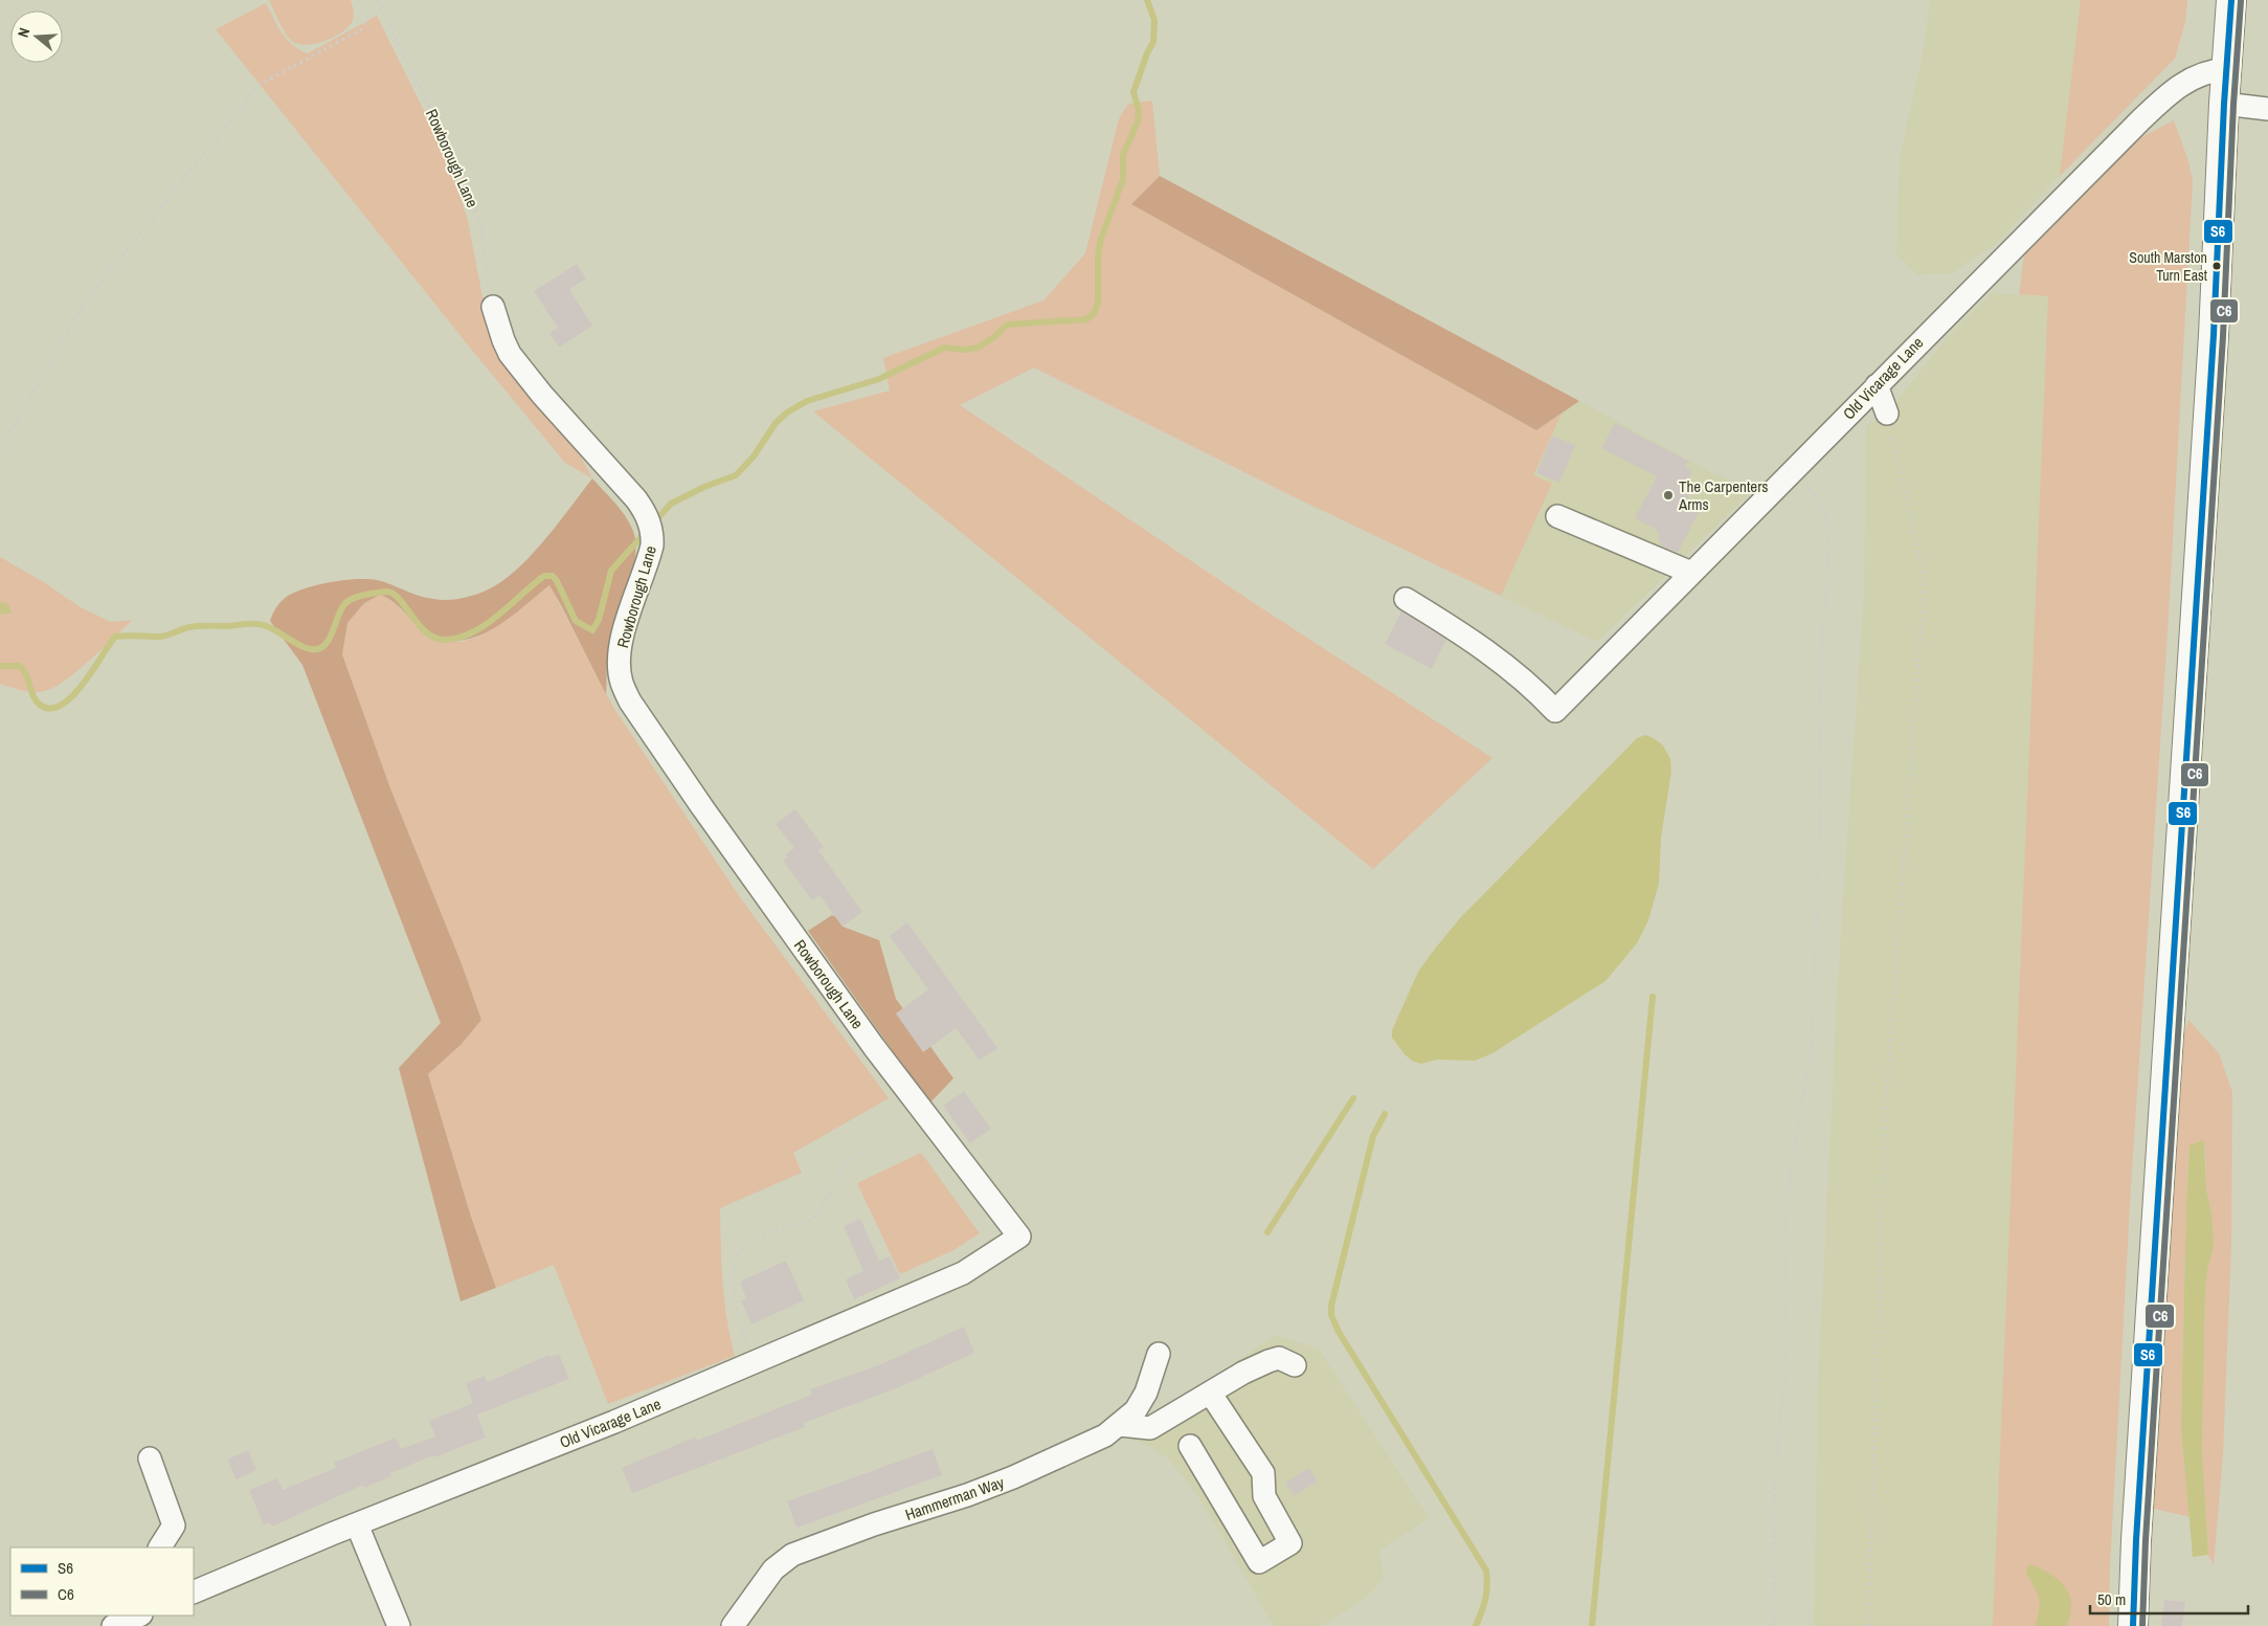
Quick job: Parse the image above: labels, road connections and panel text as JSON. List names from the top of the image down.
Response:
{
  "streets": {
    "street": ["Rowborough Lane", "Old Vicarage Lane", "Hammerman Way"]
  },
  "crossings": [
    ["Rowborough Lane", "Old Vicarage Lane"]
  ],
  "places": ["South Marston Turn East", "The Carpenters Arms"],
  "lines": ["transit line S6", "transit line C6"],
  "legend": ["S6", "C6"],
  "scale_bar": "50 m",
  "north": "left"
}
